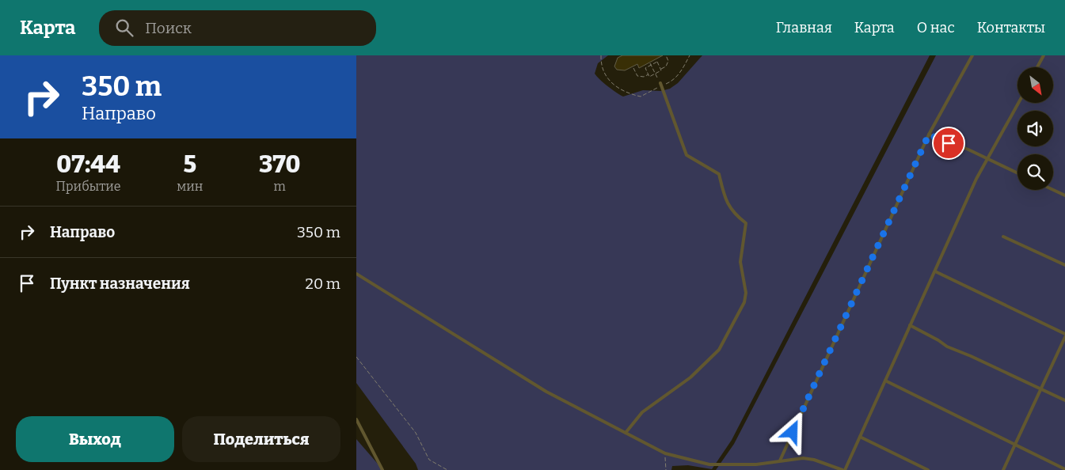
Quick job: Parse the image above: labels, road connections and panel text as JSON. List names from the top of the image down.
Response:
{
  "north": "bottom right",
  "page": {
    "header": "Карта",
    "search": "Поиск",
    "nav": [
      "Главная",
      "Карта",
      "О нас",
      "Контакты"
    ],
    "turn": ["350 m", "Направо"],
    "eta": [
      "07:44",
      "Прибытие",
      "5",
      "мин",
      "370",
      "m"
    ],
    "list": [
      {
        "name": "Направо",
        "value": "350 m"
      },
      {
        "name": "Пункт назначения",
        "value": "20 m"
      }
    ],
    "buttons": ["Выход", "Поделиться"]
  }
}
